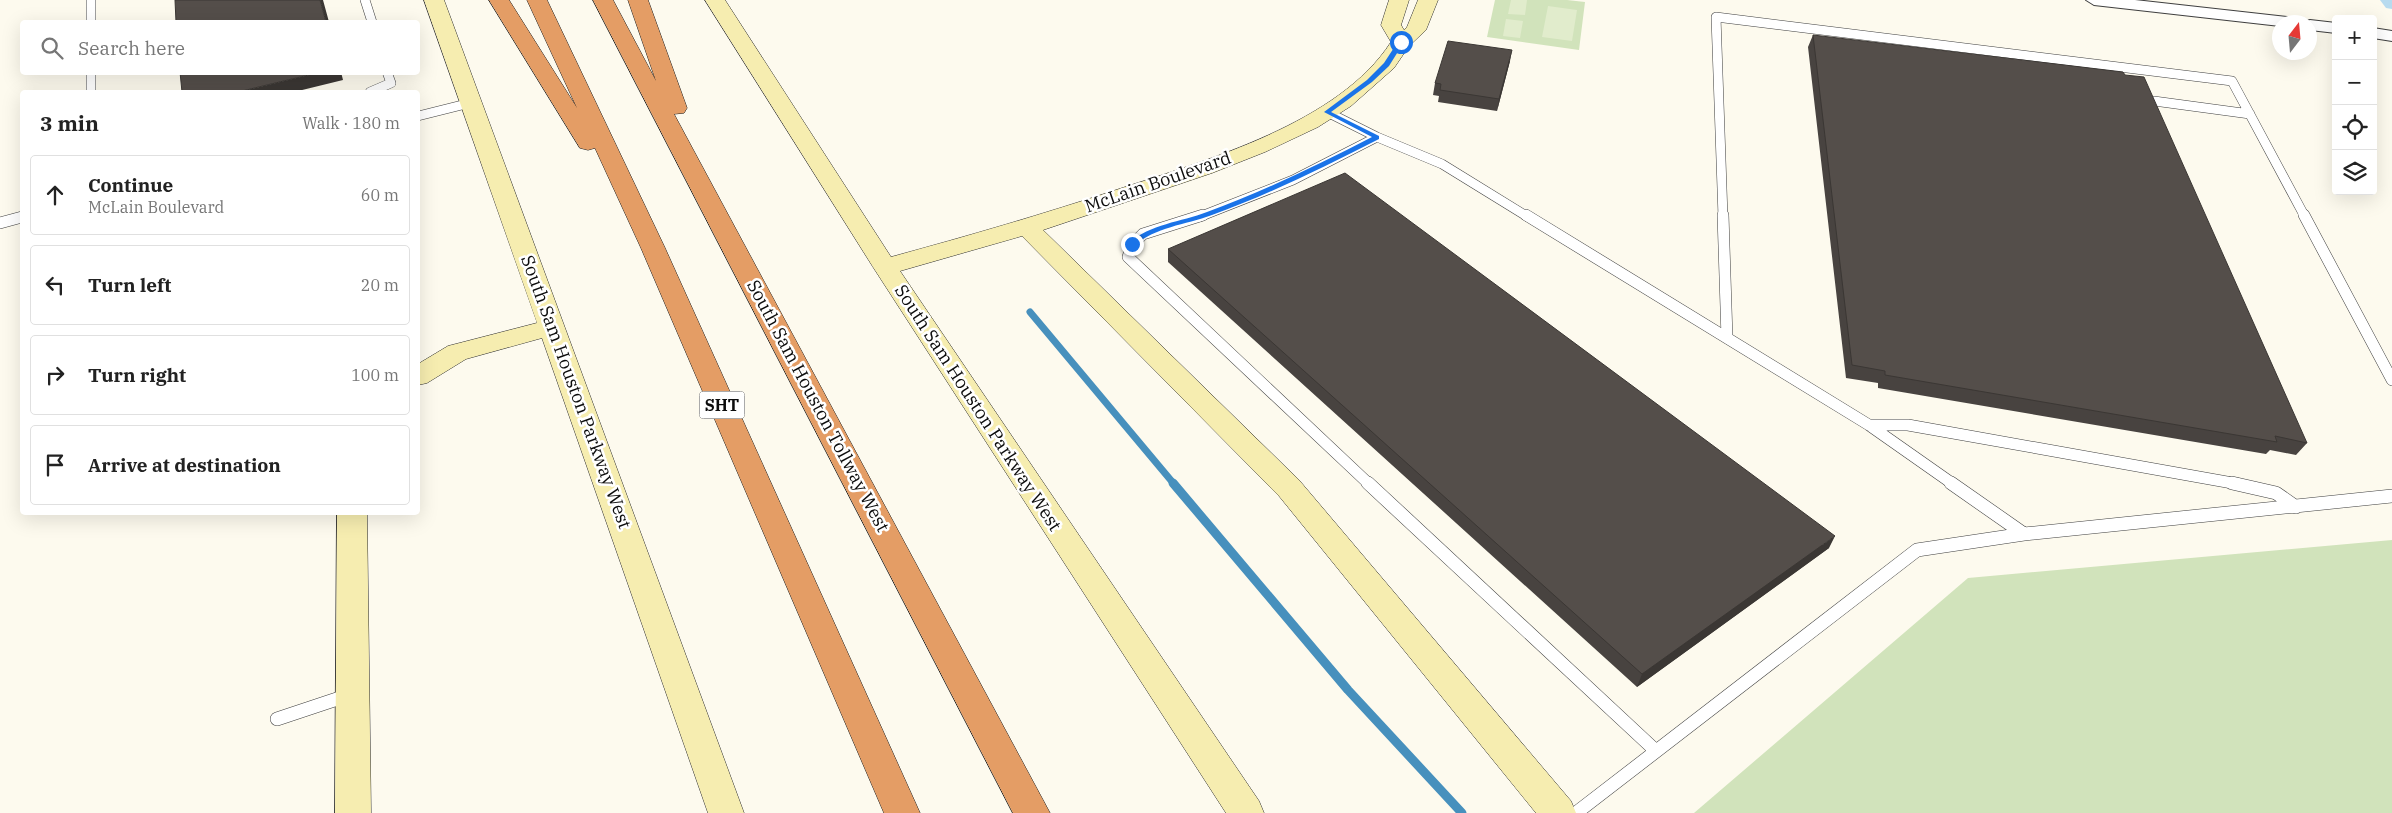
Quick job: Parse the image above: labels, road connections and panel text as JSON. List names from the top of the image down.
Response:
{
  "streets": {
    "highway": ["SHT", "South Sam Houston Tollway West"],
    "main road": ["McLain Boulevard", "South Sam Houston Parkway West"]
  },
  "crossings": [
    ["McLain Boulevard", "South Sam Houston Parkway West"]
  ],
  "north": "top",
  "page": {
    "map_buttons": ["+", "−"],
    "search": "Search here",
    "heading": ["3 min", "Walk · 180 m"],
    "list": [
      ["Continue", "McLain Boulevard", "60 m"],
      ["Turn left", "20 m"],
      ["Turn right", "100 m"],
      "Arrive at destination"
    ]
  }
}
